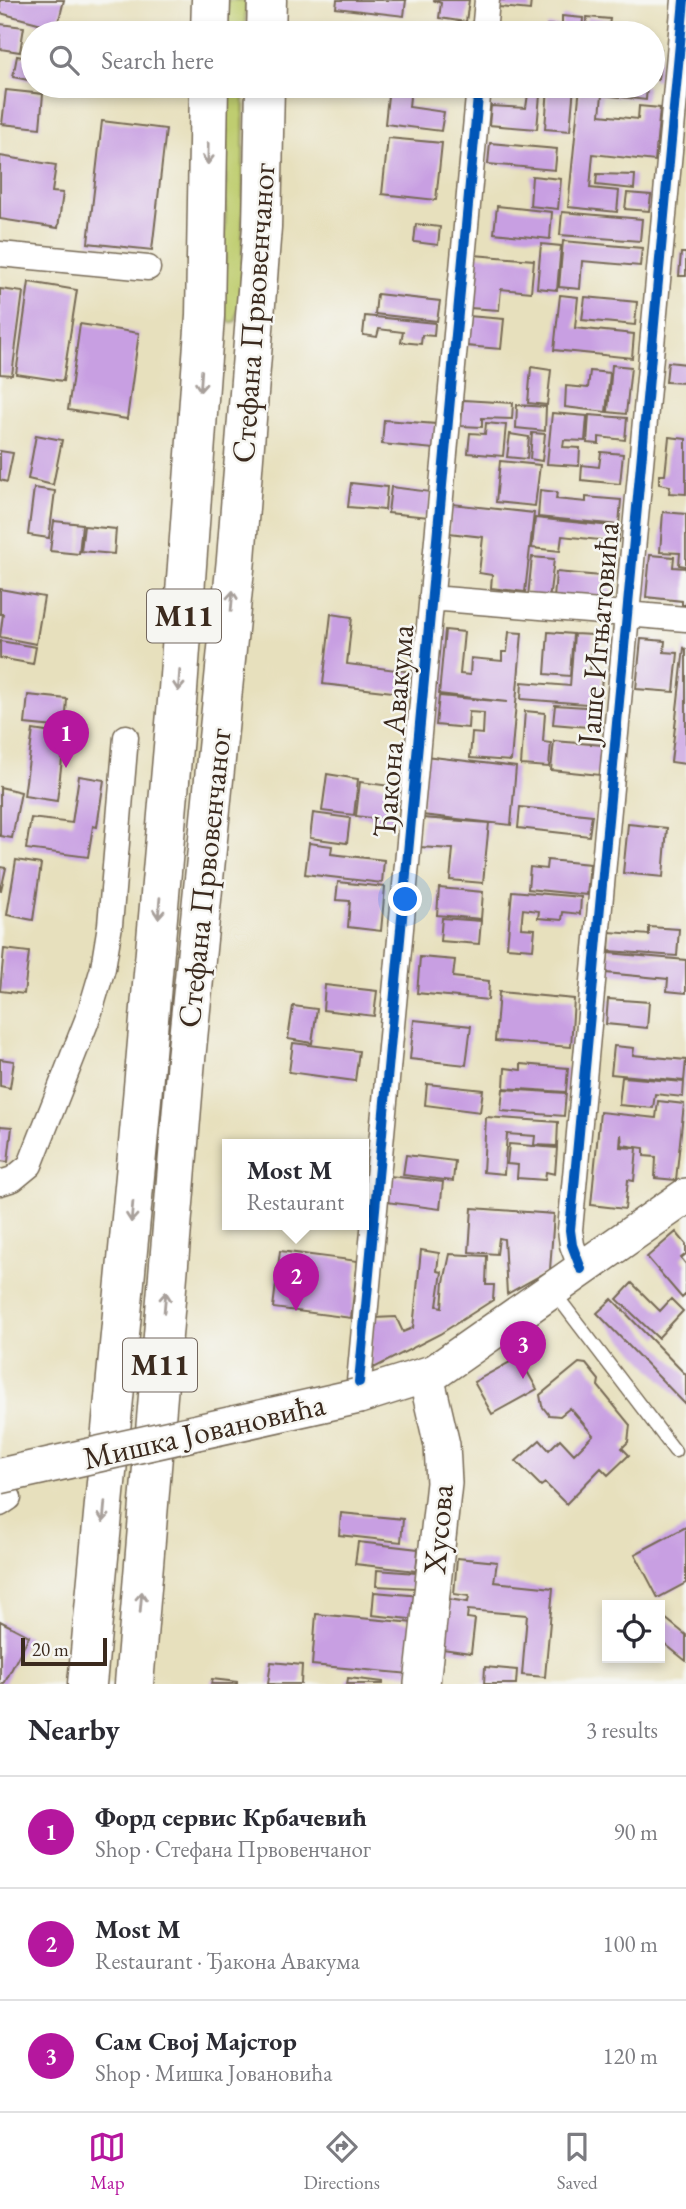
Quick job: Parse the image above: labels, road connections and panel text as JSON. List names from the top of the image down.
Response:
{
  "streets": {
    "highway": ["Стефана Првовенчаног", "M11"],
    "main road": ["Мишка Јовановића", "Хусова"],
    "street": ["Јаше Игњатовића", "Ђакона Авакума"]
  },
  "crossings": [
    ["Стефана Првовенчаног", "M11"],
    ["Јаше Игњатовића", "Мишка Јовановића"],
    ["Ђакона Авакума", "Мишка Јовановића"],
    ["Мишка Јовановића", "Хусова"]
  ],
  "scale_bar": "20 m",
  "page": {
    "search": "Search here",
    "pins": ["1", "2", "3"],
    "popup": ["Most M", "Restaurant"],
    "scale": "20 m",
    "heading": ["Nearby", "3 results"],
    "list": [
      {
        "mark": "1",
        "name": "Форд сервис Крбачевић",
        "note": "Shop · Стефана Првовенчаног",
        "value": "90 m"
      },
      {
        "mark": "2",
        "name": "Most M",
        "note": "Restaurant · Ђакона Авакума",
        "value": "100 m"
      },
      {
        "mark": "3",
        "name": "Сам Свој Мајстор",
        "note": "Shop · Мишка Јовановића",
        "value": "120 m"
      }
    ],
    "nav": ["Map", "Directions", "Saved"]
  }
}
